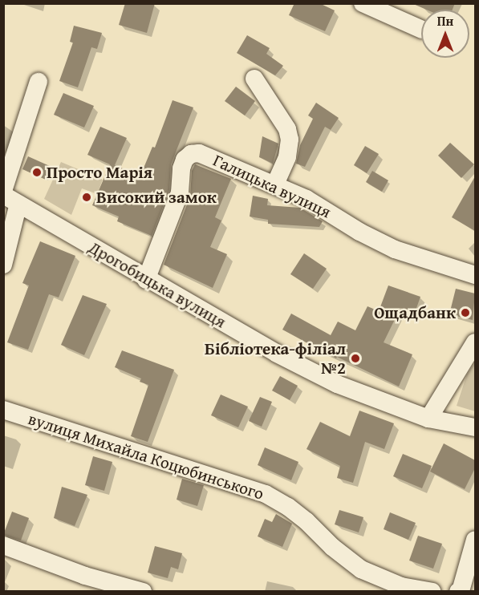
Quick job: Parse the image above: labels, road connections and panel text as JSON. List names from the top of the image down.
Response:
{
  "streets": {
    "street": ["Галицька вулиця", "Дрогобицька вулиця", "вулиця Михайла Коцюбинського"]
  },
  "crossings": [
    ["Галицька вулиця", "Дрогобицька вулиця"]
  ],
  "places": [
    "Просто Марія",
    "Високий замок",
    "Ощадбанк",
    "Бібліотека-філіал №2"
  ],
  "north": "top"
}
